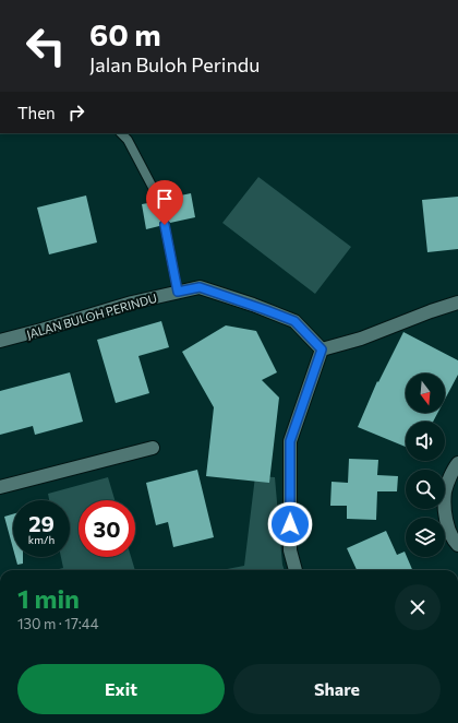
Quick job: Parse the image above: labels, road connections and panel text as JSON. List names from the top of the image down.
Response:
{
  "streets": {
    "street": ["JALAN BULOH PERINDU"]
  },
  "north": "bottom",
  "page": {
    "turn": ["60 m", "Jalan Buloh Perindu"],
    "then": "Then",
    "speed": "29 km/h",
    "limit": "30",
    "heading": ["1 min", "130 m · 17:44"],
    "buttons": ["Exit", "Share"]
  }
}
